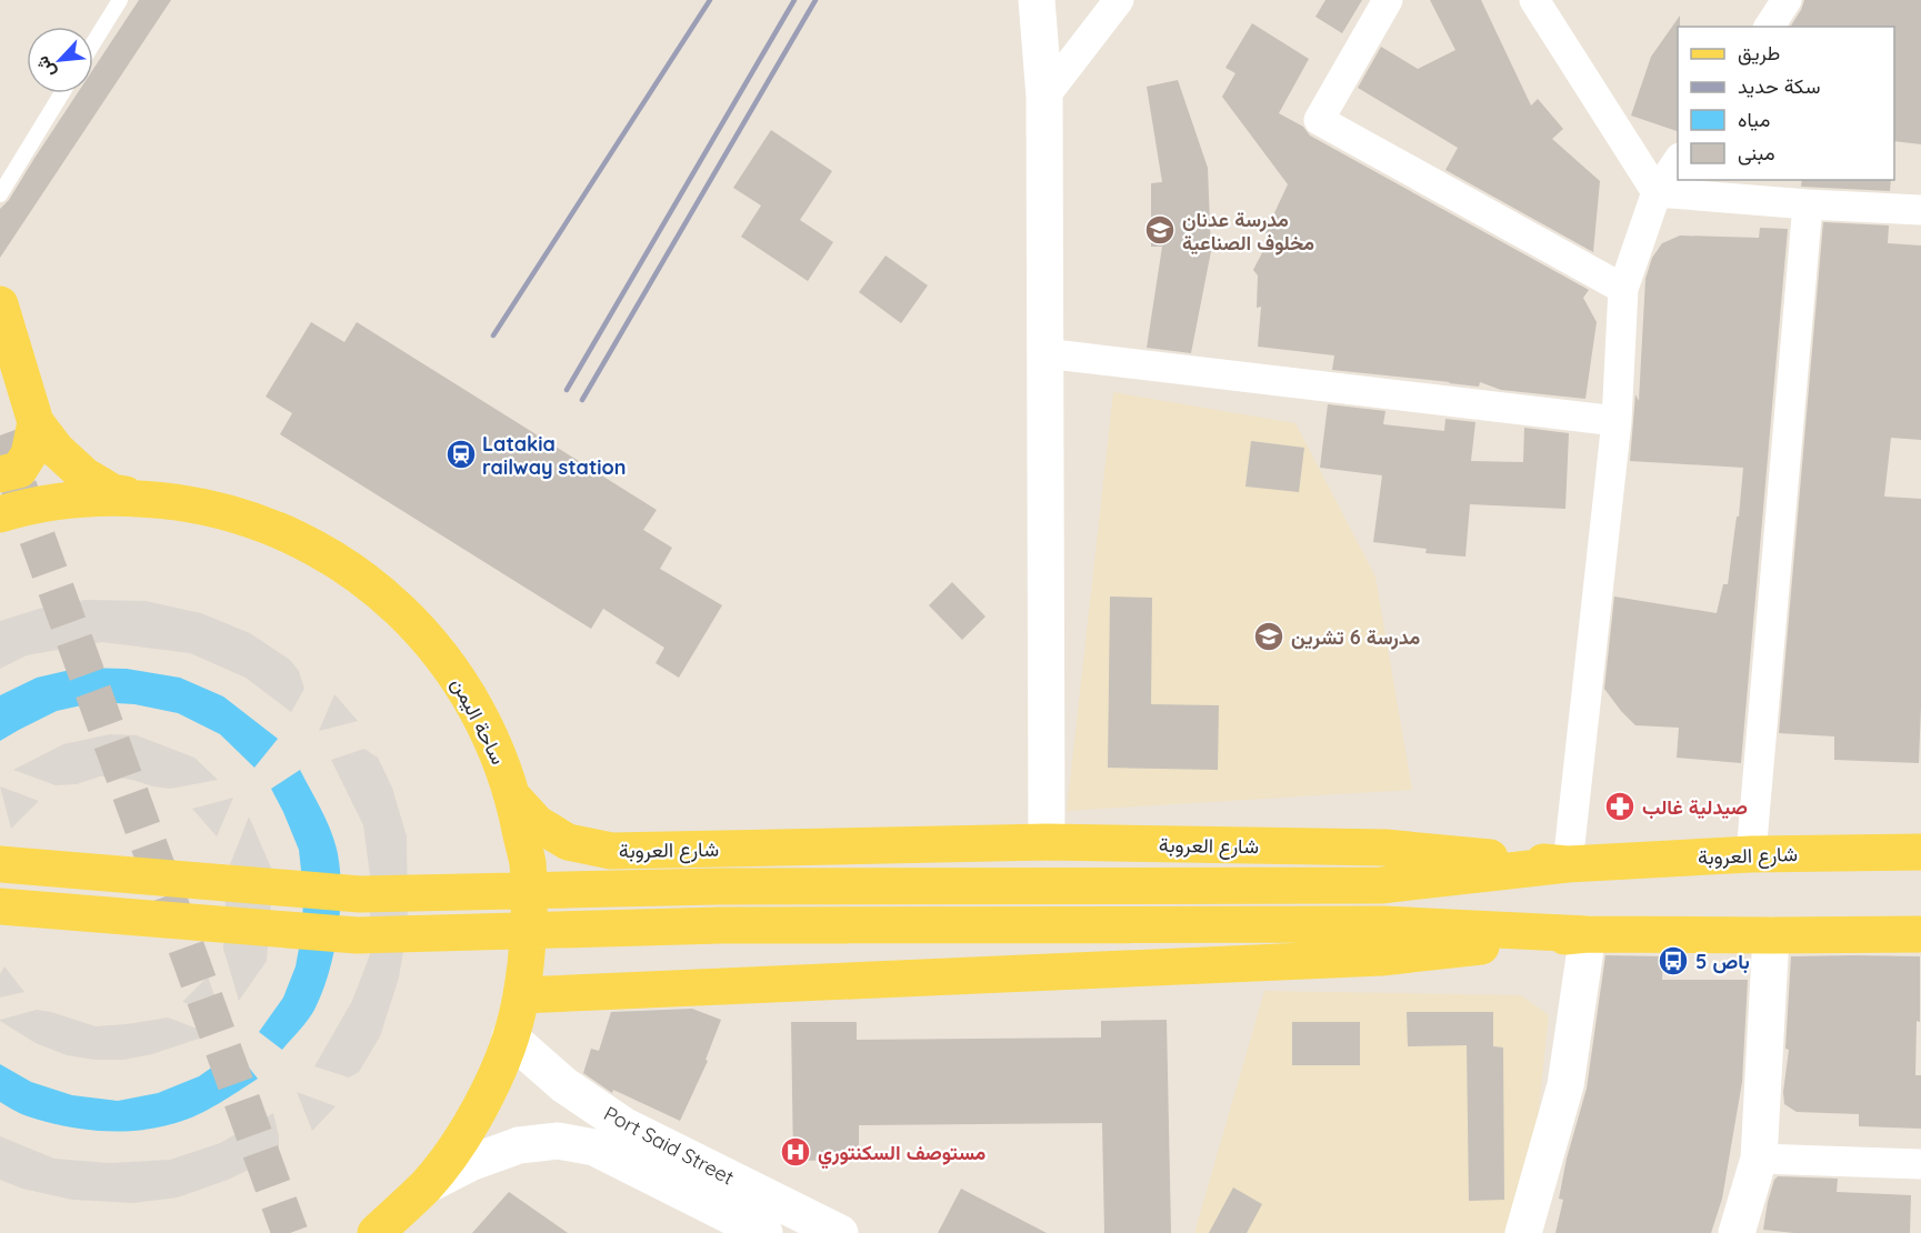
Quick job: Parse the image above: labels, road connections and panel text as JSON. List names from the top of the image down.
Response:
{
  "streets": {
    "main road": ["ساحة اليمن", "شارع العروبة"],
    "street": ["Port Said Street"]
  },
  "crossings": [
    ["ساحة اليمن", "شارع العروبة"],
    ["ساحة اليمن", "Port Said Street"]
  ],
  "places": {
    "school or university": ["مدرسة عدنان مخلوف الصناعية", "مدرسة 6 تشرين"],
    "station": ["Latakia railway station"],
    "pharmacy": ["صيدلية غالب"],
    "bus stop": ["باص 5"],
    "hospital": ["مستوصف السكنتوري"]
  },
  "legend": [
    "طريق",
    "سكة حديد",
    "مياه",
    "مبنى"
  ],
  "north": "bottom left"
}
